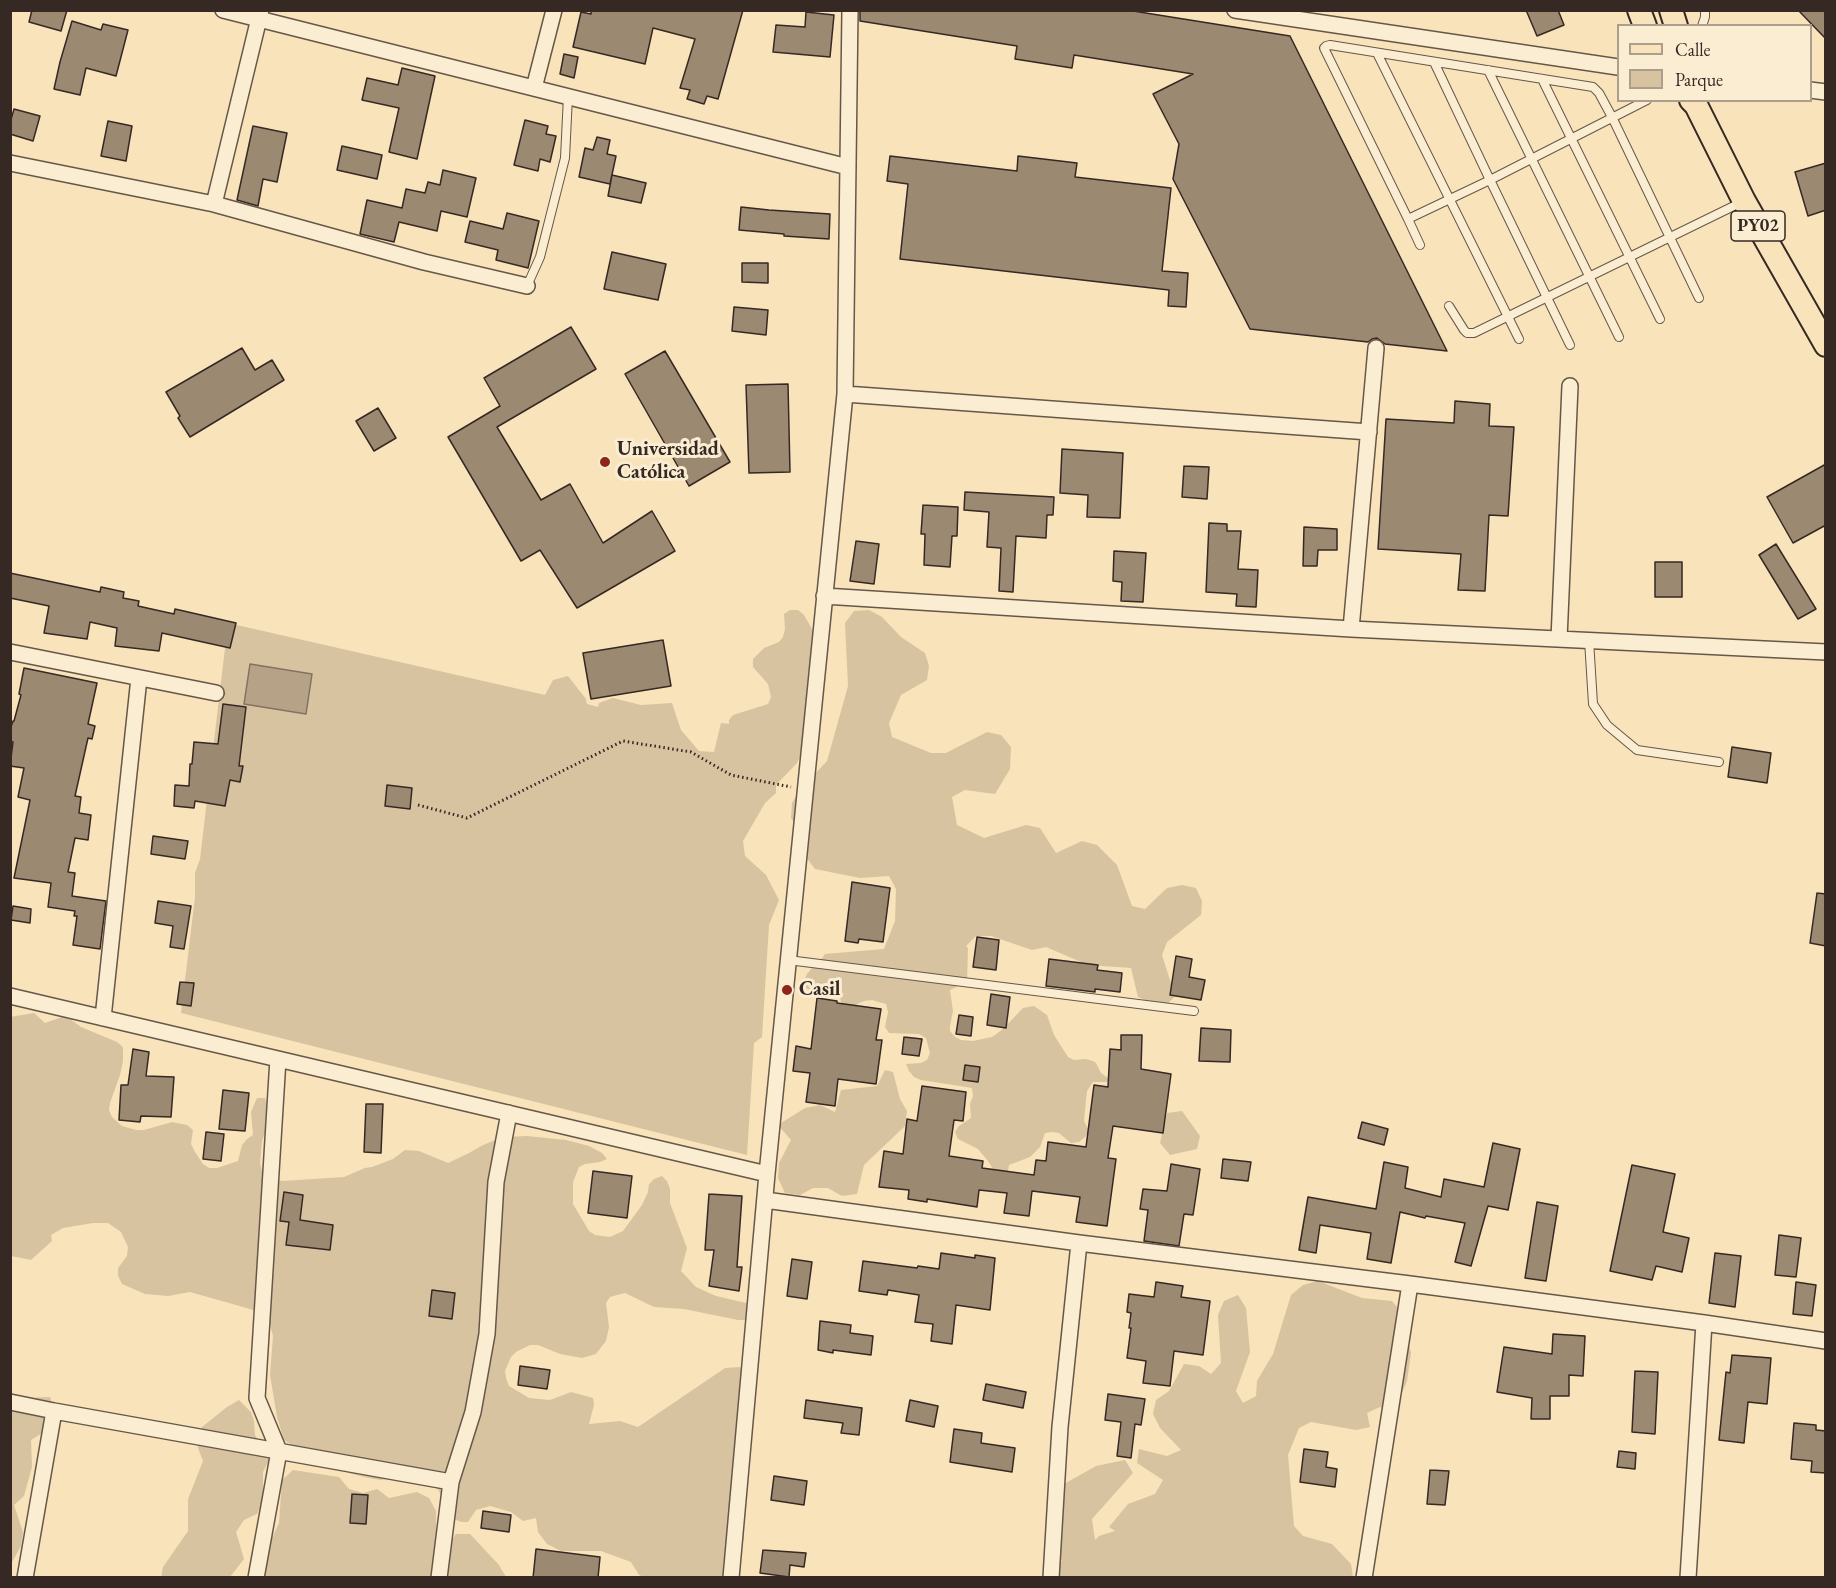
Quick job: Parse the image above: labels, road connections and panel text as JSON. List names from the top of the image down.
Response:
{
  "streets": {
    "main road": ["PY02"]
  },
  "places": ["Universidad Católica", "Casil"],
  "legend": ["Calle", "Parque"]
}
